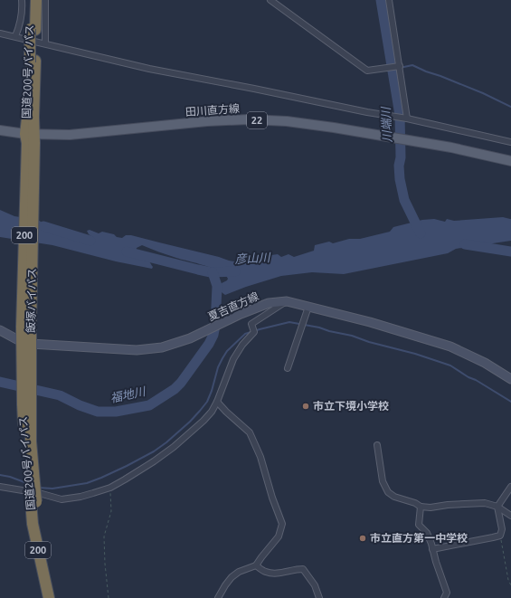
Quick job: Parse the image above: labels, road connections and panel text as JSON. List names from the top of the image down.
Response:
{
  "streets": {
    "highway": ["国道200号バイパス", "200"],
    "main road": ["田川直方線", "22", "夏吉直方線"]
  },
  "crossings": [
    ["国道200号バイパス", "田川直方線"],
    ["国道200号バイパス", "200"],
    ["国道200号バイパス", "夏吉直方線"]
  ],
  "water": ["川端川", "彦山川", "福地川"],
  "places": ["市立下境小学校", "市立直方第一中学校"]
}
